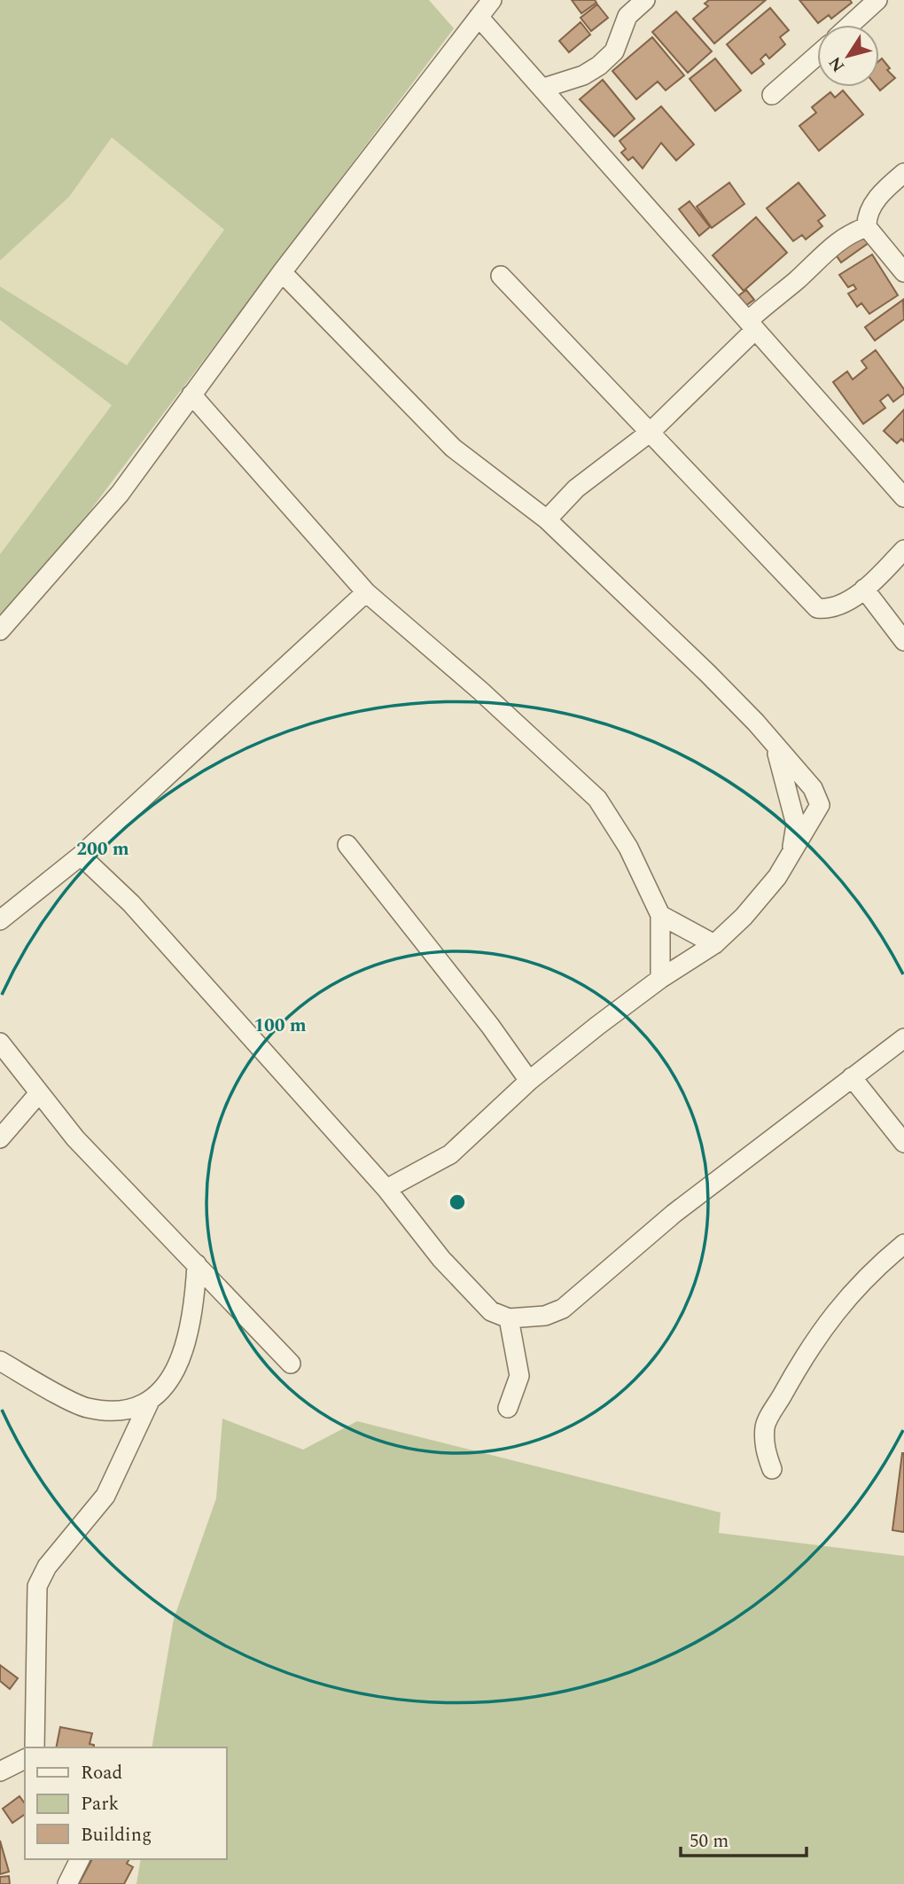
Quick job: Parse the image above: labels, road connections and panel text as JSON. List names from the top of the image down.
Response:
{
  "legend": ["Road", "Park", "Building"],
  "scale_bar": "50 m",
  "north": "bottom left",
  "rings": ["200 m", "100 m"]
}
